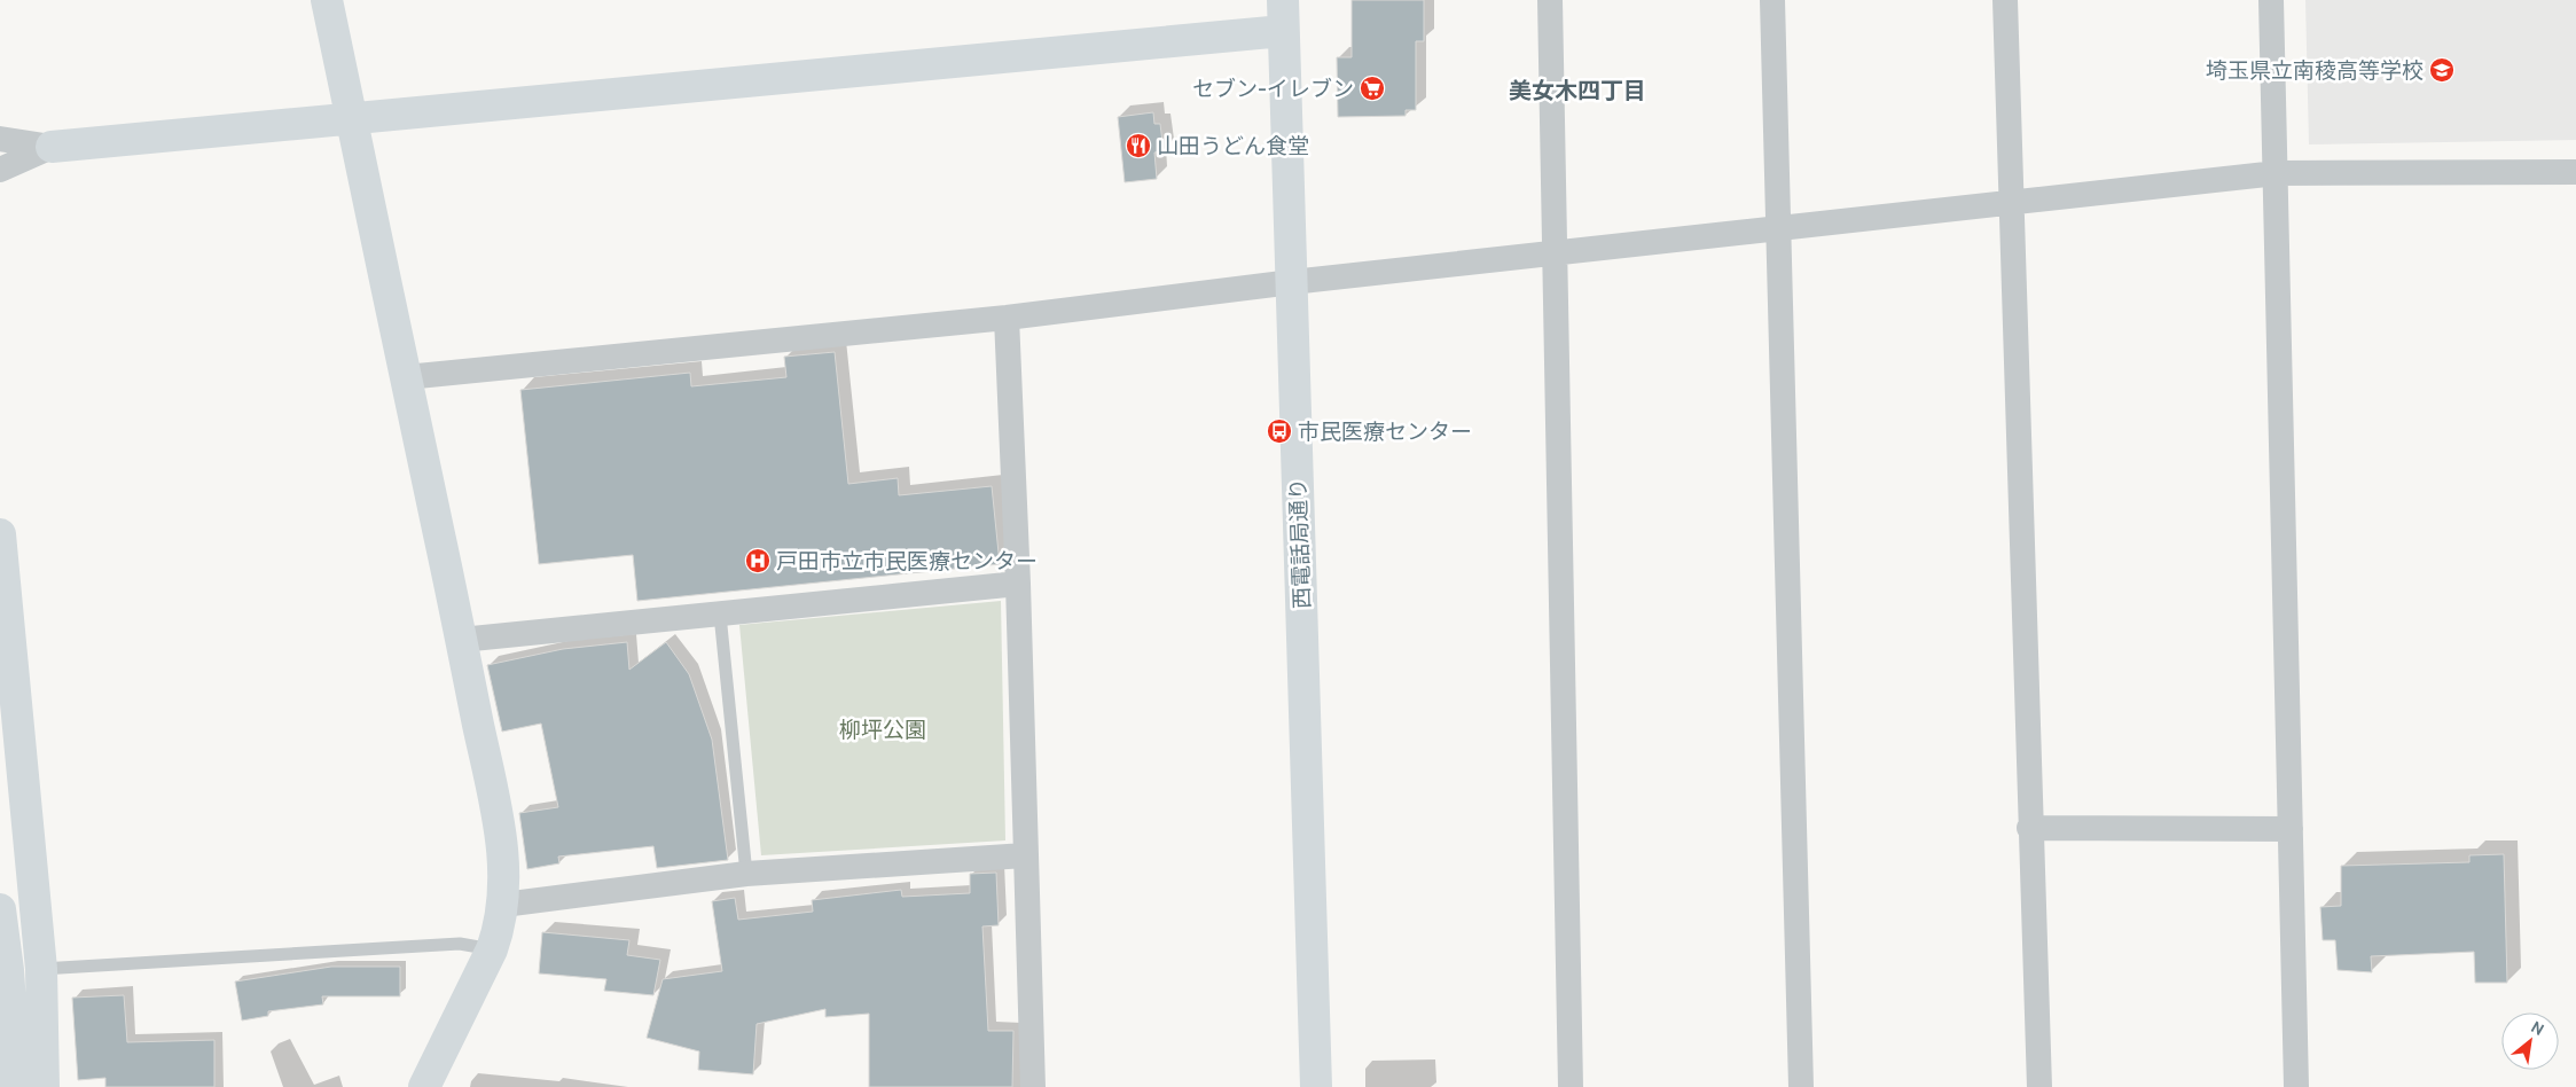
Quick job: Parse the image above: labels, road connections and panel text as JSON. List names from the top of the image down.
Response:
{
  "streets": {
    "main road": ["西電話局通り"]
  },
  "districts": ["美女木四丁目"],
  "parks": ["柳坪公園"],
  "places": {
    "school or university": ["埼玉県立南稜高等学校"],
    "supermarket": ["セブン-イレブン"],
    "restaurant": ["山田うどん食堂"],
    "bus stop": ["市民医療センター"],
    "hospital": ["戸田市立市民医療センター"]
  },
  "north": "top right"
}
